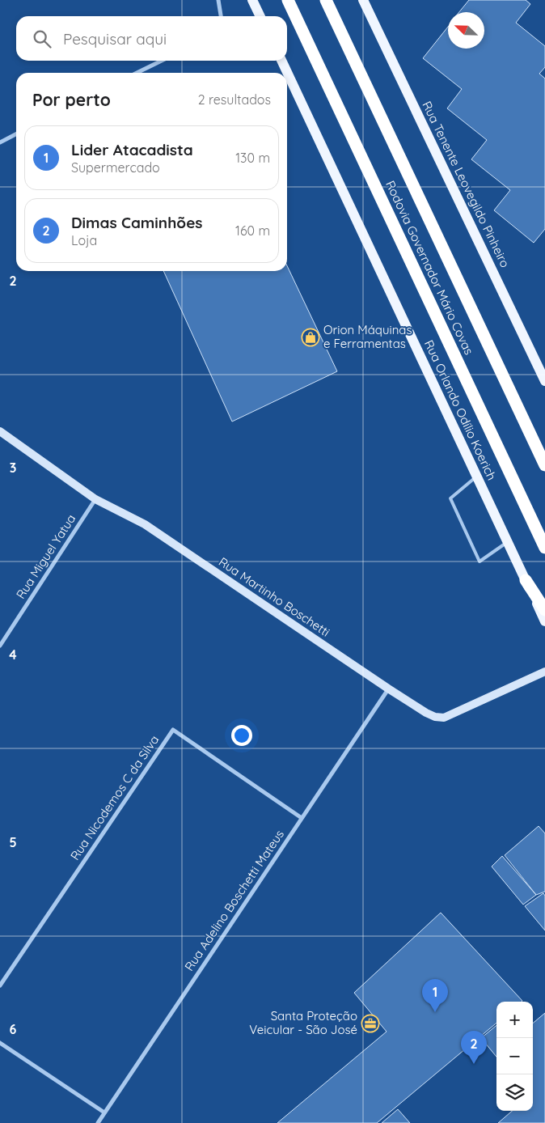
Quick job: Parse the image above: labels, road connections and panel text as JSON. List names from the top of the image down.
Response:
{
  "streets": {
    "highway": ["Rodovia Governador Mário Covas"],
    "main road": ["Rua Tenente Leovegildo Pinheiro", "Rua Orlando Odílio Koerich"],
    "street": [
      "Rua Miguel Yatua",
      "Rua Martinho Boschetti",
      "Rua Nicodemos C da Silva",
      "Rua Adelino Boschetti Mateus"
    ]
  },
  "crossings": [
    ["Rua Miguel Yatua", "Rua Martinho Boschetti"],
    ["Rua Martinho Boschetti", "Rua Adelino Boschetti Mateus"],
    ["Rua Nicodemos C da Silva", "Rua Adelino Boschetti Mateus"]
  ],
  "places": {
    "shop": ["Orion Máquinas e Ferramentas"],
    "office": ["Santa Proteção Veicular - São José"]
  },
  "north": "top left",
  "page": {
    "search": "Pesquisar aqui",
    "heading": ["Por perto", "2 resultados"],
    "list": [
      {
        "mark": "1",
        "name": "Lider Atacadista",
        "note": "Supermercado",
        "value": "130 m"
      },
      {
        "mark": "2",
        "name": "Dimas Caminhões",
        "note": "Loja",
        "value": "160 m"
      }
    ],
    "pins": ["1", "2"],
    "map_buttons": ["+", "−"]
  },
  "grid": {
    "rows": [
      "2",
      "3",
      "4",
      "5",
      "6"
    ]
  }
}
